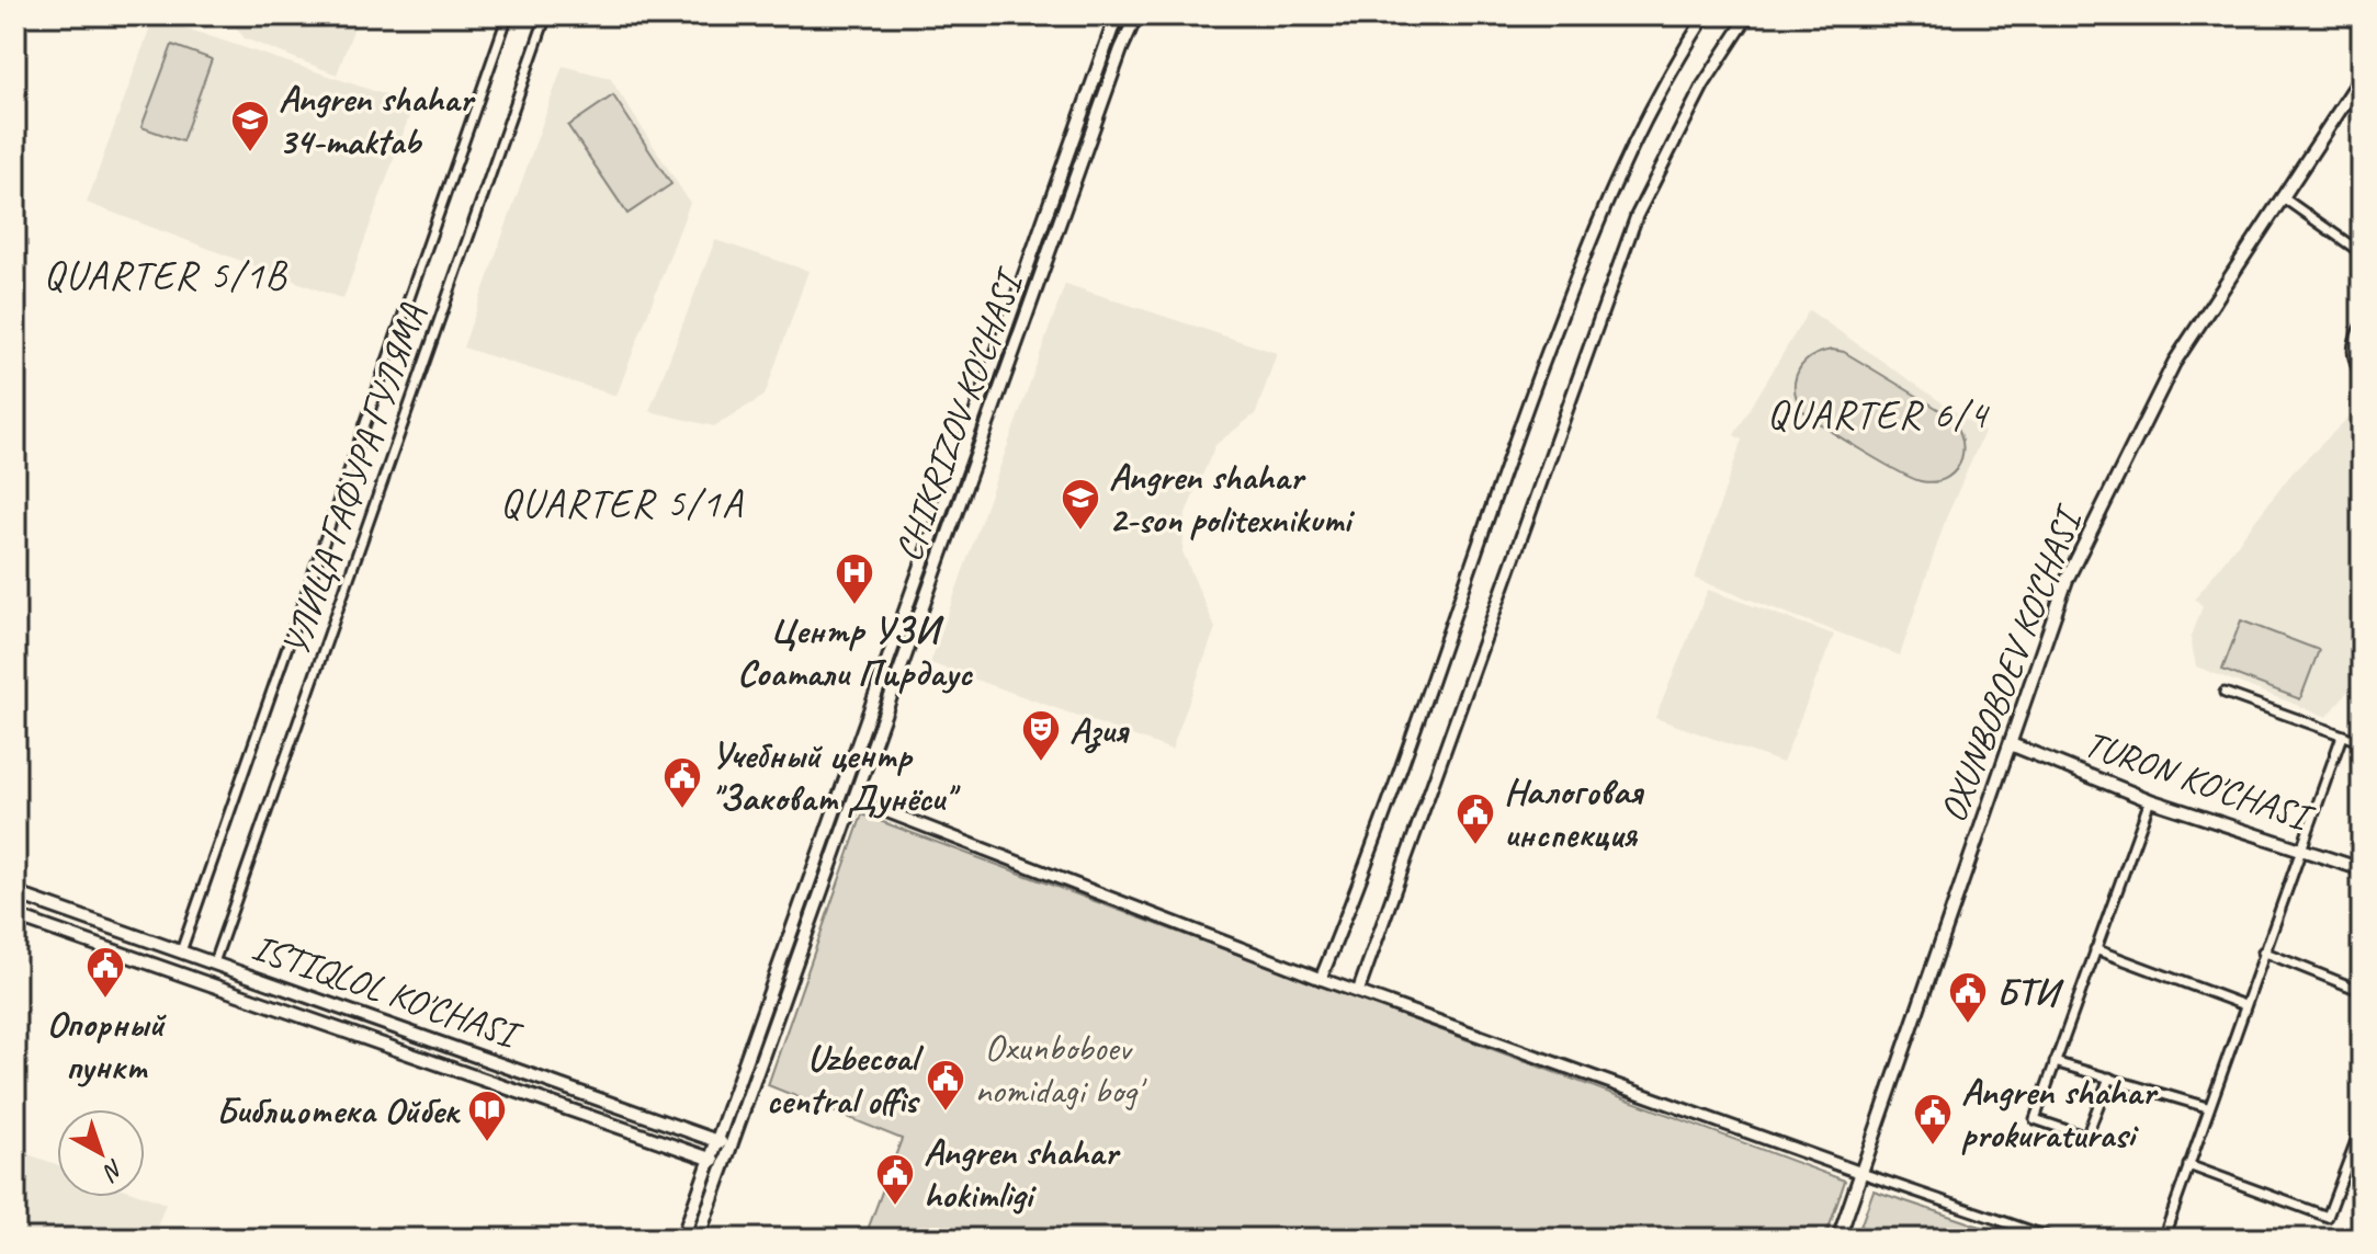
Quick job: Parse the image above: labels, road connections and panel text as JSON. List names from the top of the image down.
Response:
{
  "streets": {
    "main road": [
      "CHIKRIZOV KO'CHASI",
      "OXUNBOBOEV KO'CHASI",
      "TURON KO'CHASI",
      "ISTIQLOL KO'CHASI"
    ],
    "street": ["УЛИЦА ГАФУРА ГУЛЯМА"]
  },
  "crossings": [
    ["CHIKRIZOV KO'CHASI", "ISTIQLOL KO'CHASI"],
    ["УЛИЦА ГАФУРА ГУЛЯМА", "ISTIQLOL KO'CHASI"],
    ["OXUNBOBOEV KO'CHASI", "TURON KO'CHASI"]
  ],
  "districts": ["QUARTER 5/1B", "QUARTER 6/4", "QUARTER 5/1A"],
  "parks": ["Oxunboboev nomidagi bog'"],
  "places": {
    "school or university": ["Angren shahar 34-maktab", "Angren shahar 2-son politexnikumi"],
    "hospital": ["Центр УЗИ Соатали Пирдаус"],
    "theatre": ["Азия"],
    "public building": [
      "Учебный центр \"Заковат Дунёси\"",
      "Налоговая инспекция",
      "Опорный пункт",
      "БТИ",
      "Uzbecoal central offis",
      "Angren shahar prokuraturasi",
      "Angren shahar hokimligi"
    ],
    "library": ["Библиотека Ойбек"]
  },
  "north": "bottom right"
}
